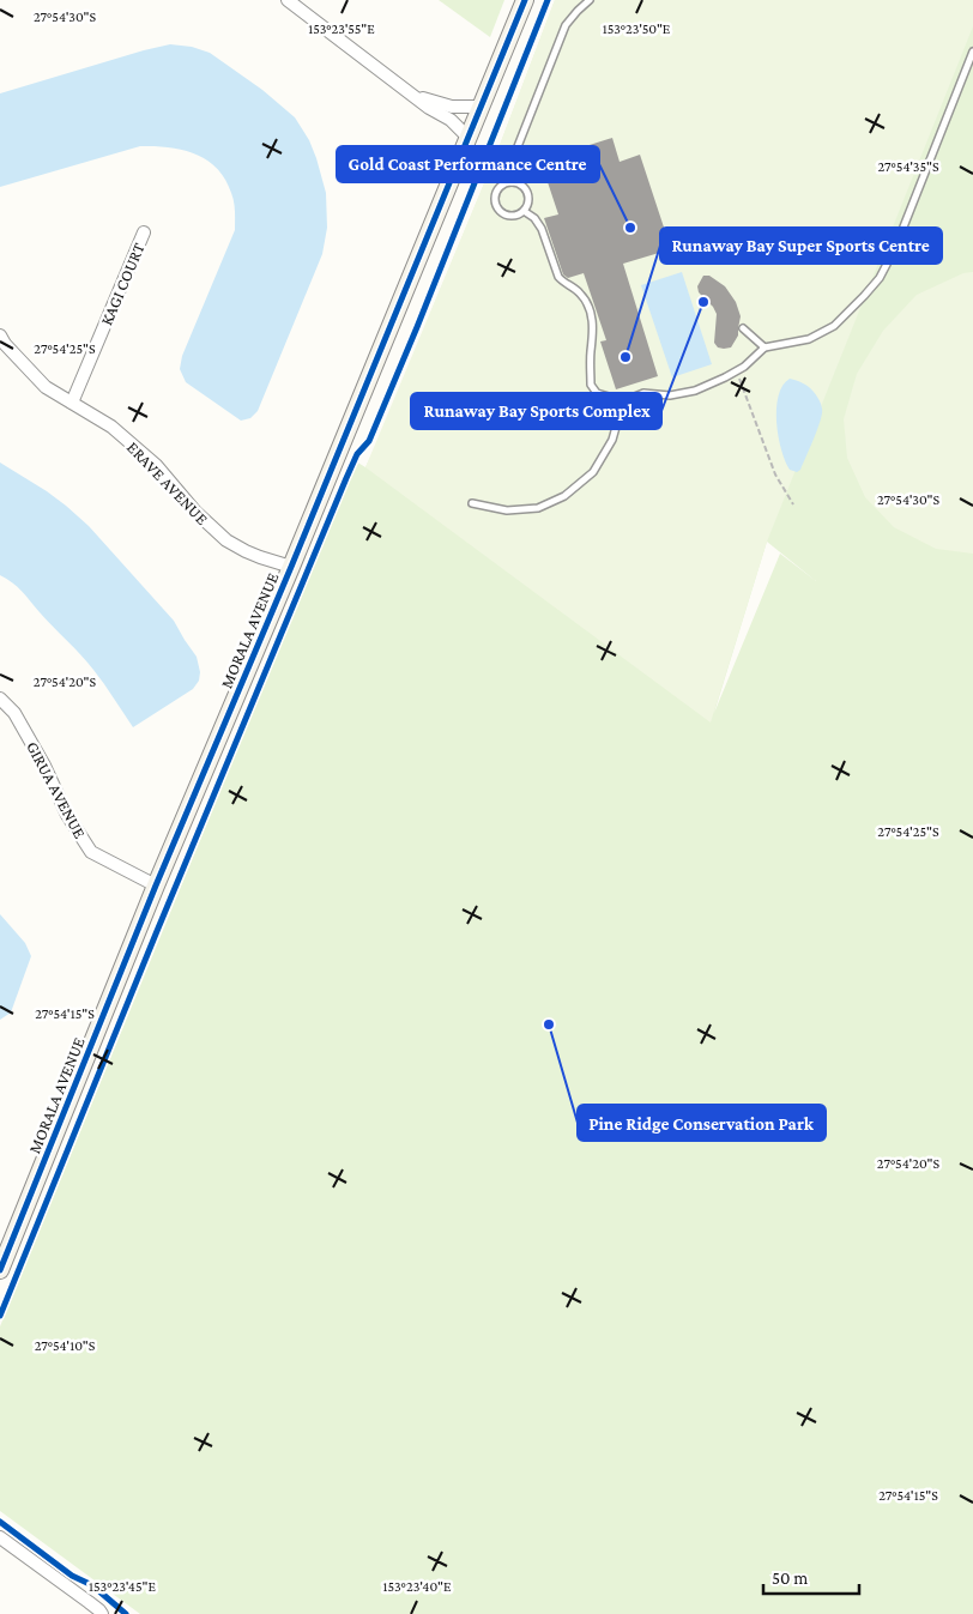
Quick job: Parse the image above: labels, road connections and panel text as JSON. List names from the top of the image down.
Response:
{
  "streets": {
    "street": [
      "KAGI COURT",
      "ERAVE AVENUE",
      "MORALA AVENUE",
      "GIRUA AVENUE"
    ]
  },
  "crossings": [
    ["KAGI COURT", "ERAVE AVENUE"],
    ["ERAVE AVENUE", "MORALA AVENUE"],
    ["MORALA AVENUE", "GIRUA AVENUE"]
  ],
  "places": [
    "Gold Coast Performance Centre",
    "Runaway Bay Sports Complex",
    "Runaway Bay Super Sports Centre",
    "Pine Ridge Conservation Park"
  ],
  "scale_bar": "50 m",
  "coordinates": [
    "27°54'30\"S",
    "153°23'55\"E",
    "153°23'50\"E",
    "27°54'35\"S",
    "27°54'25\"S",
    "27°54'20\"S",
    "27°54'15\"S",
    "27°54'10\"S",
    "153°23'45\"E",
    "153°23'40\"E"
  ]
}
